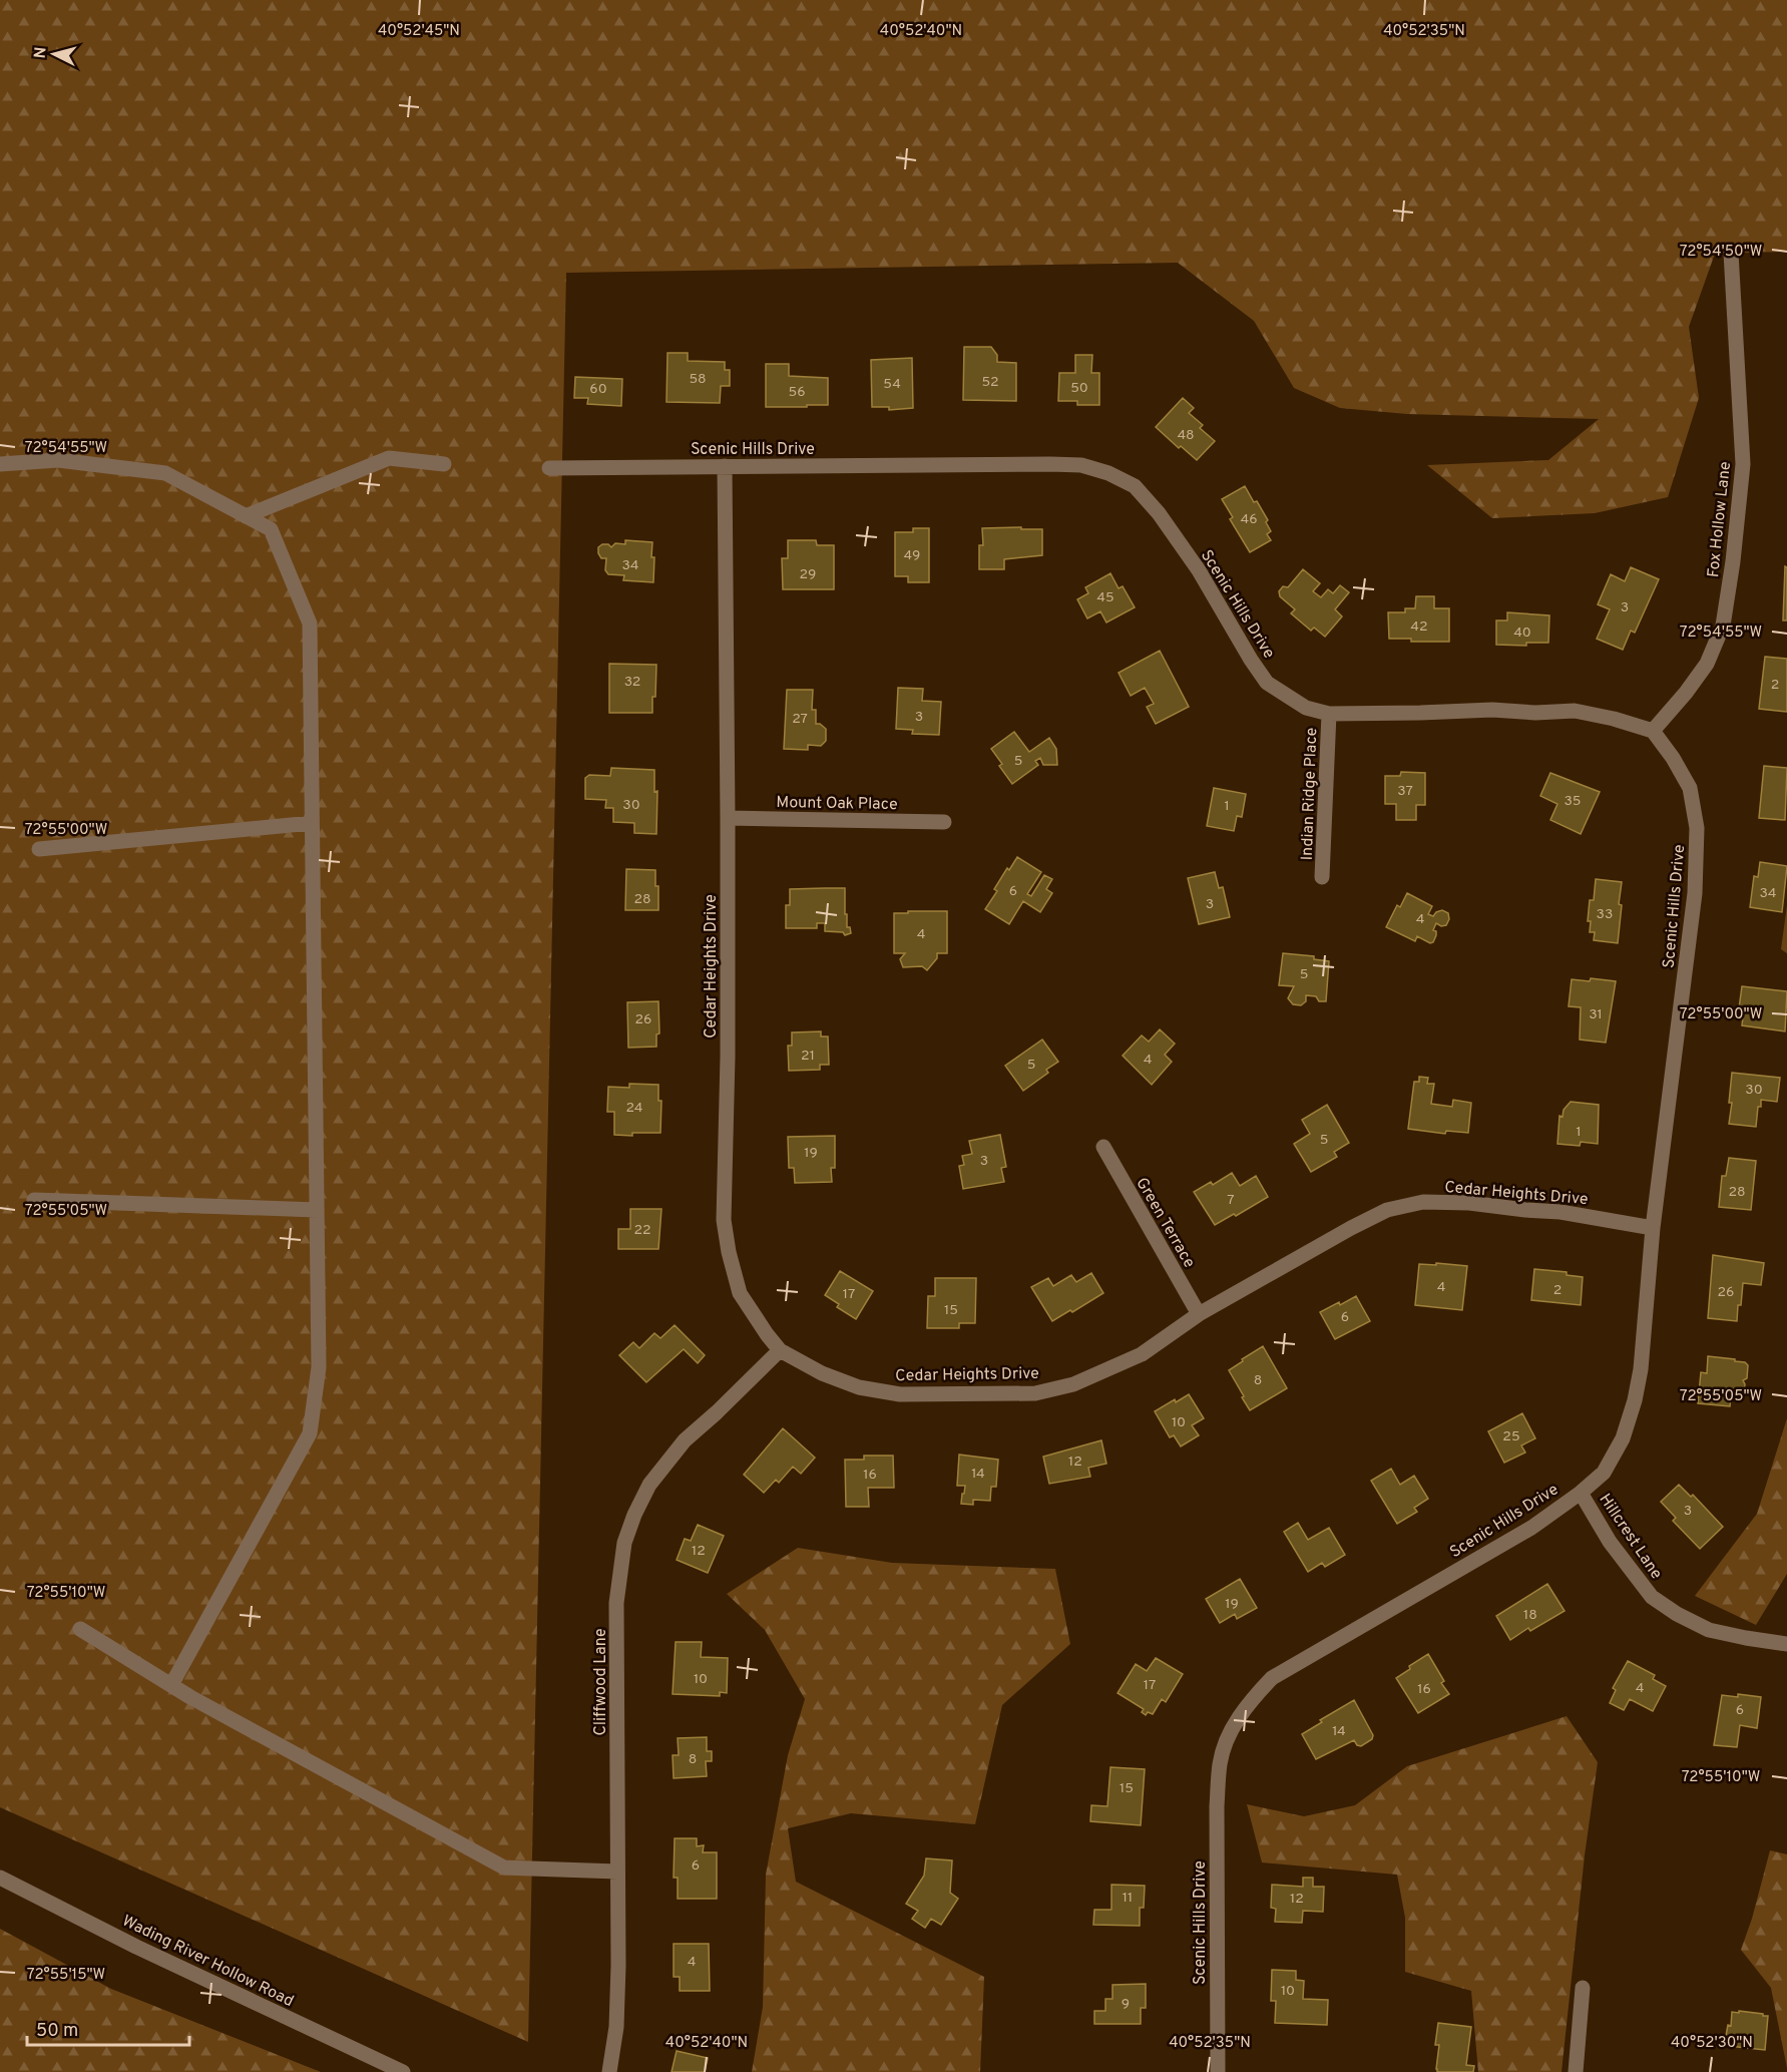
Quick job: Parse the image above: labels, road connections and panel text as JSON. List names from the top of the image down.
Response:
{
  "streets": {
    "street": [
      "Scenic Hills Drive",
      "Fox Hollow Lane",
      "Indian Ridge Place",
      "Mount Oak Place",
      "Cedar Heights Drive",
      "Green Terrace",
      "Hillcrest Lane",
      "Cliffwood Lane",
      "Wading River Hollow Road"
    ]
  },
  "crossings": [
    ["Scenic Hills Drive", "Fox Hollow Lane"],
    ["Scenic Hills Drive", "Indian Ridge Place"],
    ["Scenic Hills Drive", "Cedar Heights Drive"],
    ["Scenic Hills Drive", "Hillcrest Lane"],
    ["Mount Oak Place", "Cedar Heights Drive"],
    ["Cedar Heights Drive", "Green Terrace"],
    ["Cedar Heights Drive", "Cliffwood Lane"]
  ],
  "house_numbers": [
    "58",
    "52",
    "54",
    "50",
    "60",
    "56",
    "48",
    "46",
    "49",
    "34",
    "29",
    "45",
    "3",
    "42",
    "40",
    "32",
    "2",
    "3",
    "27",
    "5",
    "37",
    "35",
    "30",
    "1",
    "6",
    "34",
    "28",
    "3",
    "33",
    "4",
    "4",
    "5",
    "31",
    "26",
    "21",
    "4",
    "5",
    "30",
    "24",
    "1",
    "5",
    "19",
    "3",
    "28",
    "7",
    "22",
    "4",
    "2",
    "26",
    "17",
    "15",
    "6",
    "8",
    "10",
    "25",
    "12",
    "14",
    "16",
    "3",
    "12",
    "19",
    "18",
    "10",
    "17",
    "4",
    "16",
    "6",
    "14",
    "8",
    "15",
    "6",
    "11",
    "12",
    "4",
    "10",
    "9"
  ],
  "scale_bar": "50 m",
  "north": "left",
  "coordinates": [
    "40°52'45\"N",
    "40°52'40\"N",
    "40°52'35\"N",
    "72°54'50\"W",
    "72°54'55\"W",
    "72°55'00\"W",
    "72°55'05\"W",
    "72°55'10\"W",
    "72°55'15\"W",
    "40°52'30\"N"
  ]
}
